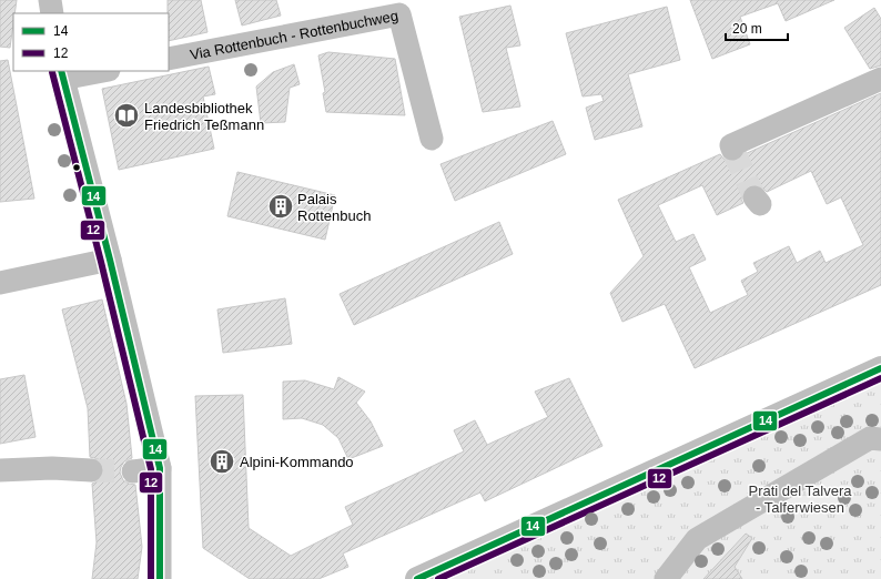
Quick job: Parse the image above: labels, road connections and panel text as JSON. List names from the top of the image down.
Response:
{
  "streets": {
    "street": ["Via Rottenbuch - Rottenbuchweg"]
  },
  "parks": ["Prati del Talvera - Talferwiesen"],
  "places": {
    "library": ["Landesbibliothek Friedrich Teßmann"],
    "building": ["Palais Rottenbuch", "Alpini-Kommando"]
  },
  "lines": ["transit line 14", "transit line 12"],
  "legend": ["14", "12"],
  "scale_bar": "20 m"
}
